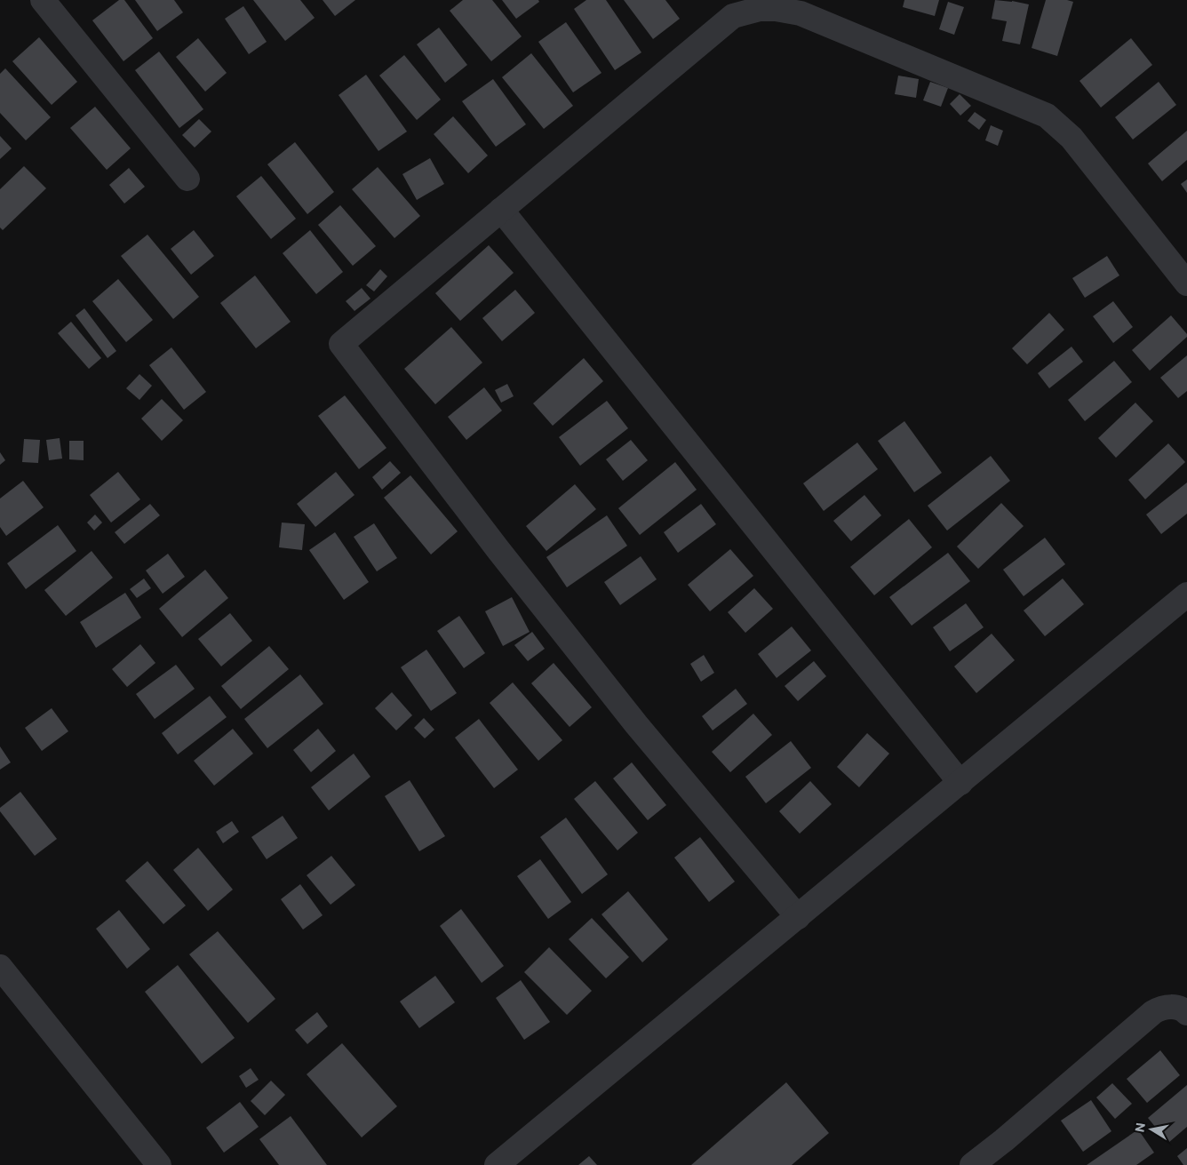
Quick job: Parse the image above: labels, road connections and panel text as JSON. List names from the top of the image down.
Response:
{
  "north": "left"
}
